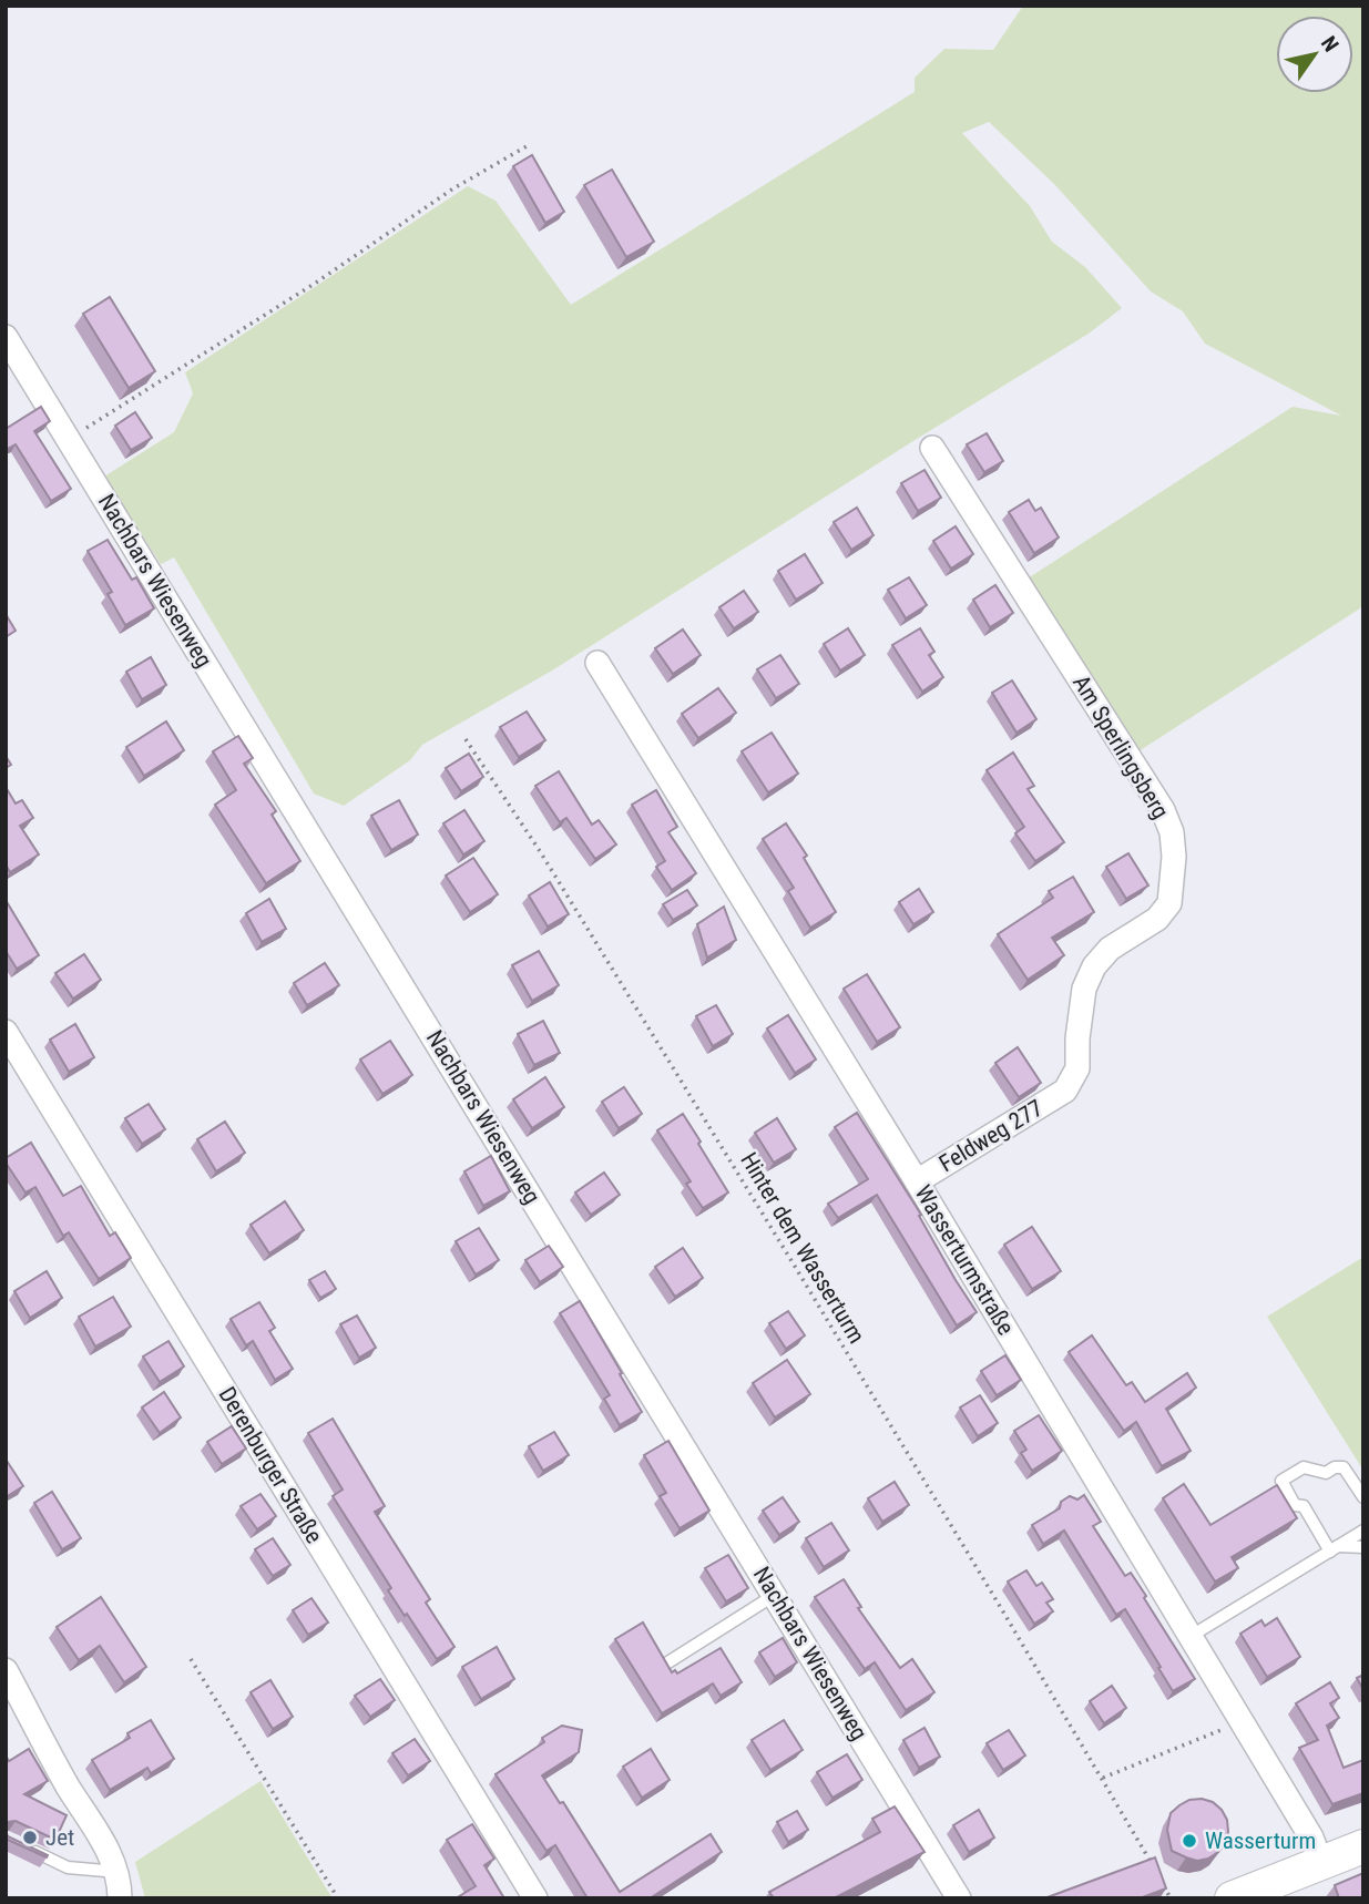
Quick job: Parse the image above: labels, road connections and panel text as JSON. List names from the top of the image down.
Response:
{
  "streets": {
    "street": [
      "Nachbars Wiesenweg",
      "Am Sperlingsberg",
      "Feldweg 277",
      "Wasserturmstraße",
      "Derenburger Straße"
    ],
    "path": ["Hinter dem Wasserturm"]
  },
  "crossings": [
    ["Am Sperlingsberg", "Feldweg 277"],
    ["Feldweg 277", "Wasserturmstraße"]
  ],
  "places": ["Jet", "Wasserturm"],
  "north": "top right"
}
